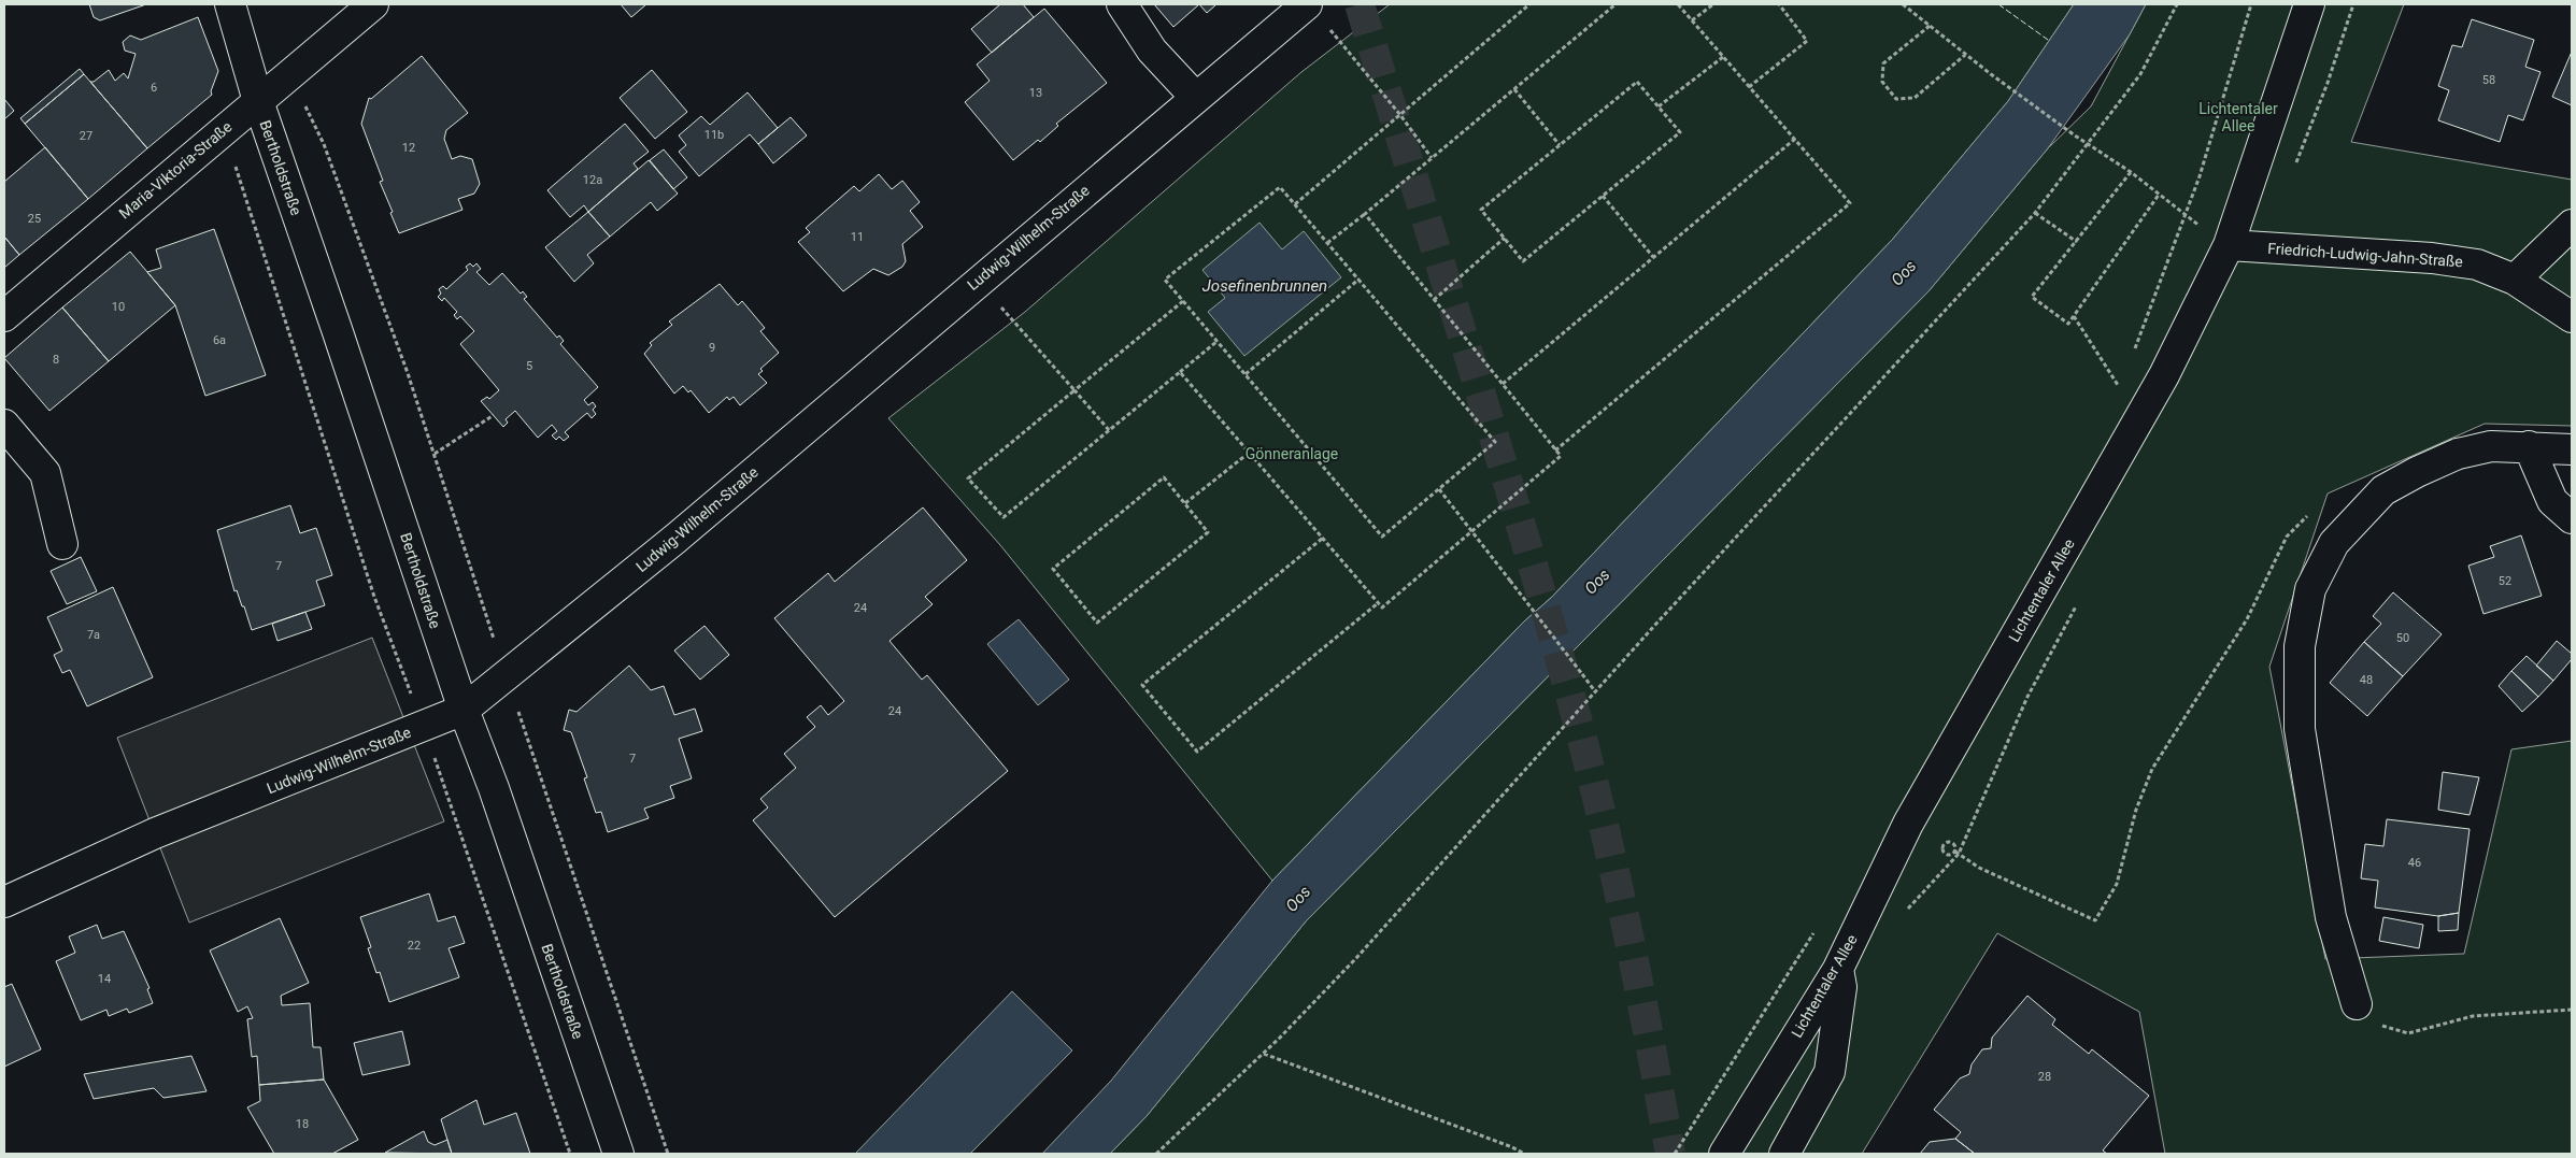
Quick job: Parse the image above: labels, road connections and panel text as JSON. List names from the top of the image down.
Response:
{
  "streets": {
    "street": [
      "Bertholdstraße",
      "Maria-Viktoria-Straße",
      "Ludwig-Wilhelm-Straße",
      "Friedrich-Ludwig-Jahn-Straße",
      "Lichtentaler Allee"
    ]
  },
  "crossings": [
    ["Bertholdstraße", "Maria-Viktoria-Straße"],
    ["Bertholdstraße", "Ludwig-Wilhelm-Straße"],
    ["Friedrich-Ludwig-Jahn-Straße", "Lichtentaler Allee"]
  ],
  "water": ["Oos", "Josefinenbrunnen"],
  "parks": ["Lichtentaler Allee", "Gönneranlage"],
  "house_numbers": [
    "58",
    "6",
    "13",
    "11b",
    "27",
    "12",
    "12a",
    "25",
    "11",
    "10",
    "6a",
    "9",
    "8",
    "5",
    "7",
    "52",
    "24",
    "7a",
    "50",
    "48",
    "24",
    "7",
    "46",
    "22",
    "14",
    "28",
    "18"
  ]
}
